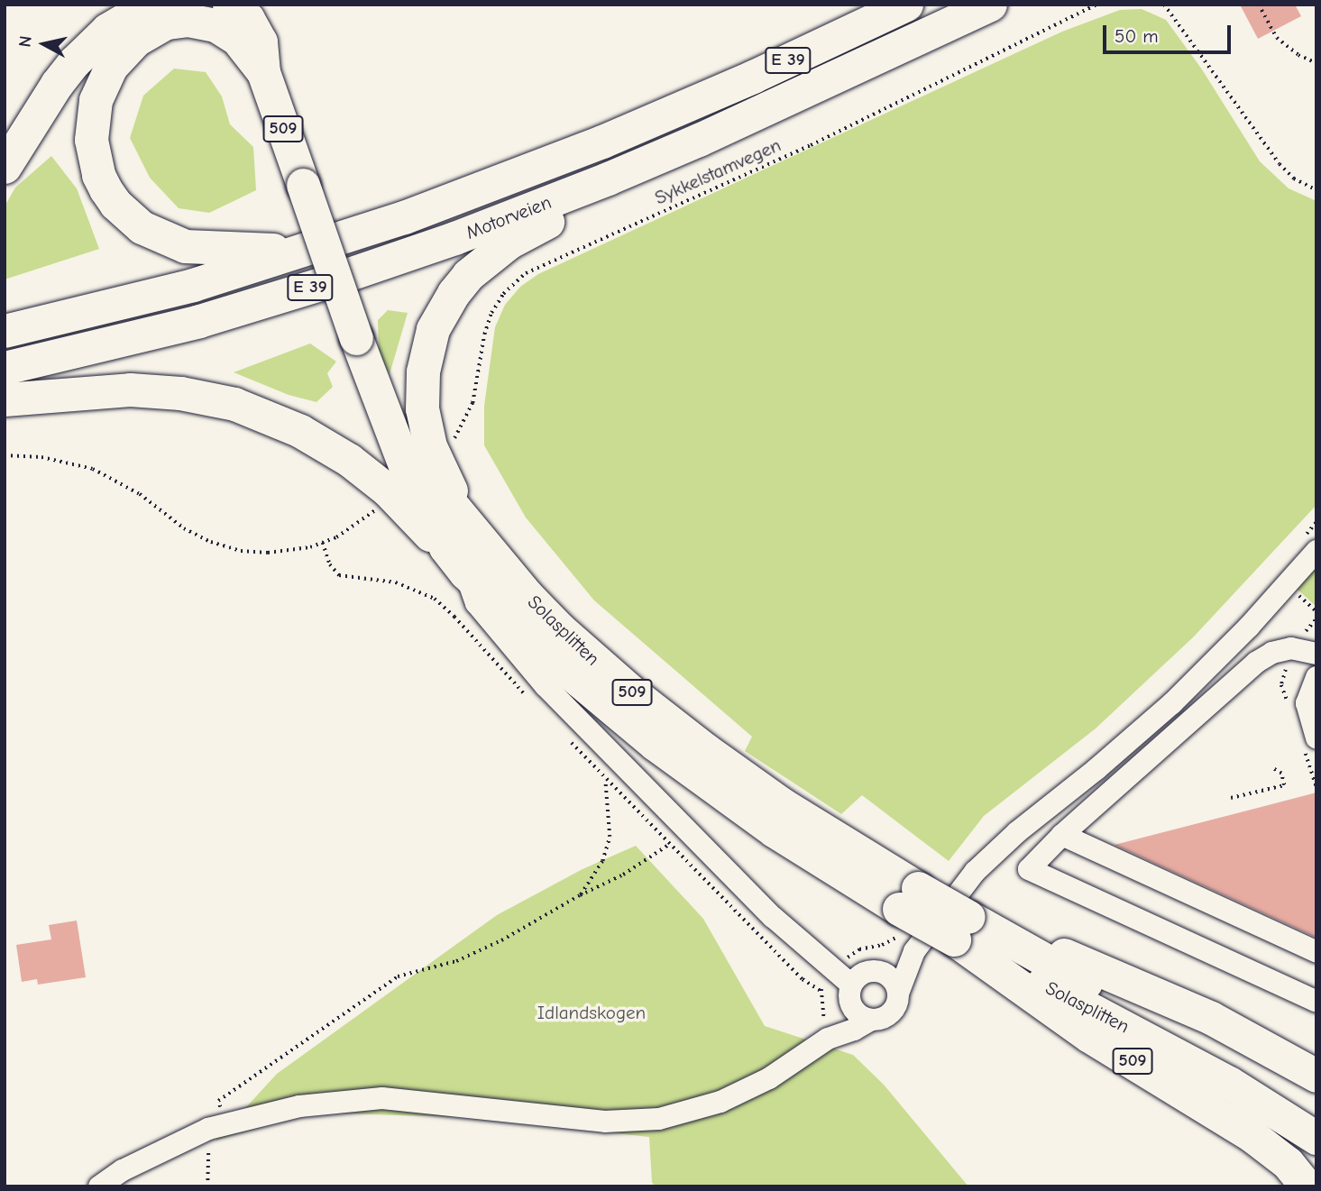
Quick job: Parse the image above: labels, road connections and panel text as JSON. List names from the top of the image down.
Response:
{
  "streets": {
    "highway": [
      "E 39",
      "509",
      "Motorveien",
      "Solasplitten"
    ],
    "path": ["Sykkelstamvegen"]
  },
  "crossings": [
    ["E 39", "Motorveien"],
    ["E 39", "Solasplitten"],
    ["509", "Solasplitten"]
  ],
  "parks": ["Idlandskogen"],
  "scale_bar": "50 m",
  "north": "left"
}
